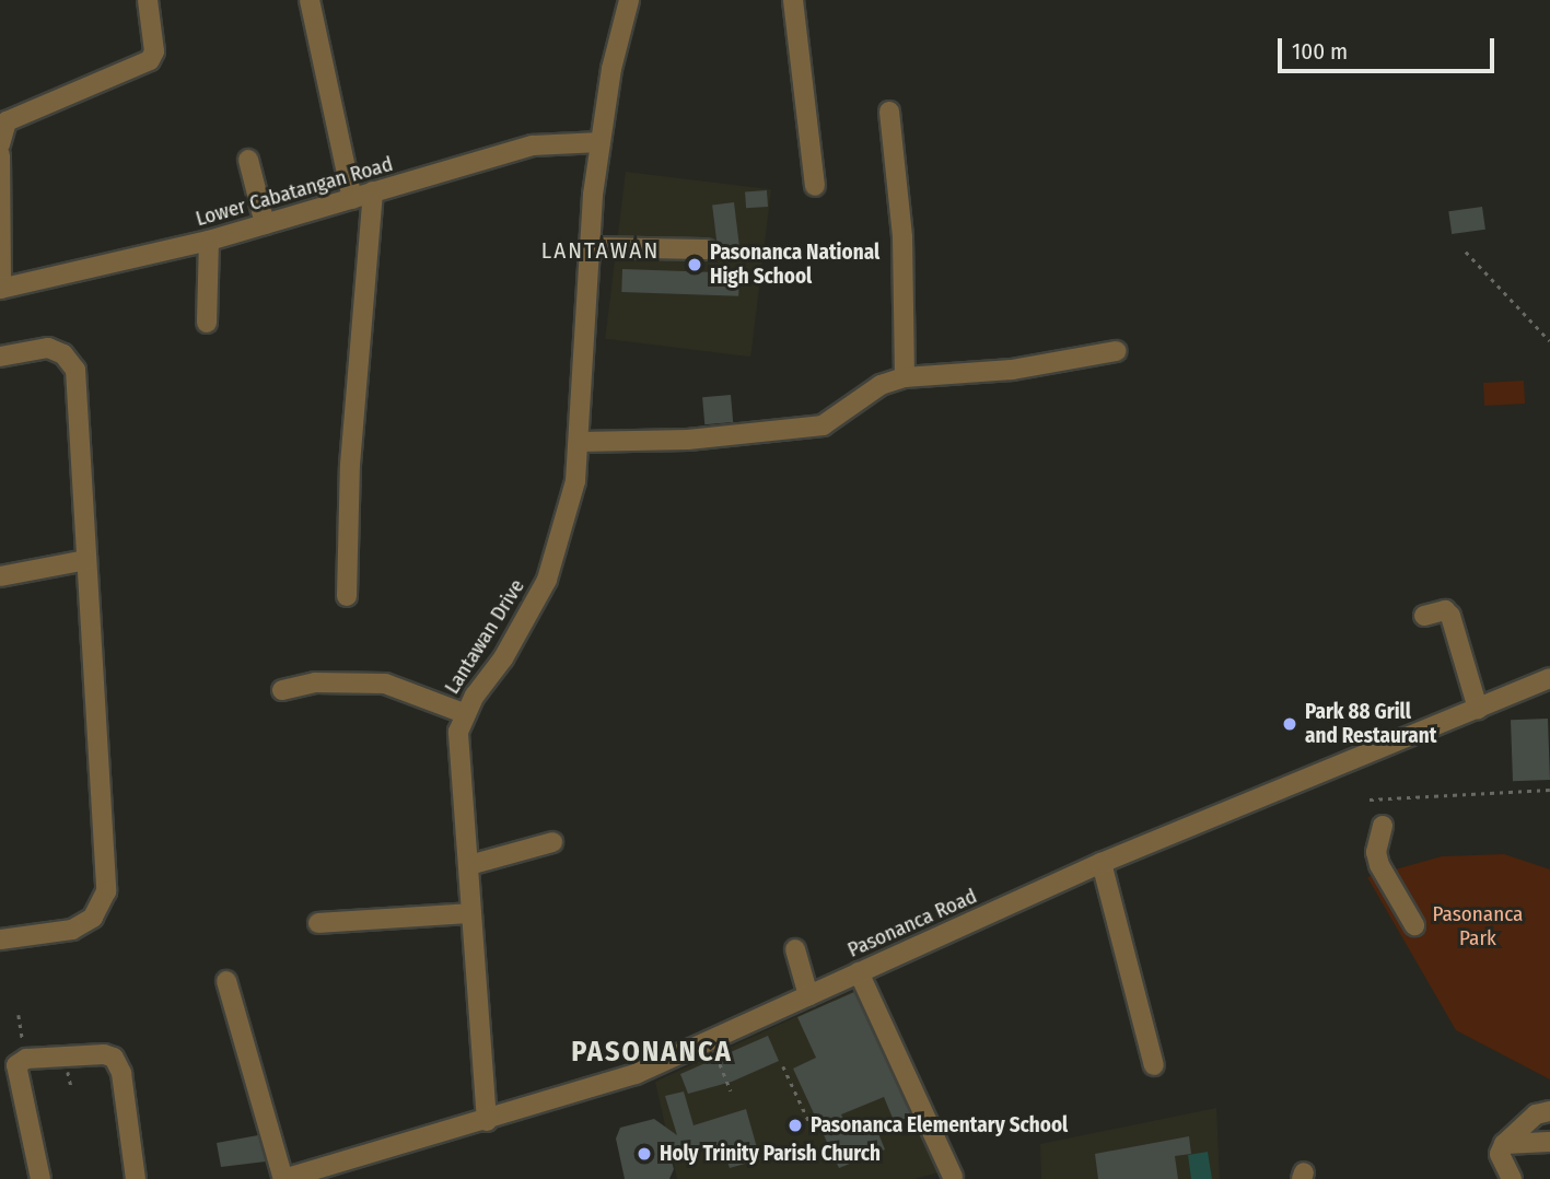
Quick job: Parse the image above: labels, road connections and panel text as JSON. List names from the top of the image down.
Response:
{
  "streets": {
    "street": ["Lower Cabatangan Road", "Lantawan Drive", "Pasonanca Road"]
  },
  "crossings": [
    ["Lower Cabatangan Road", "Lantawan Drive"],
    ["Lantawan Drive", "Pasonanca Road"]
  ],
  "districts": ["LANTAWAN", "PASONANCA"],
  "parks": ["Pasonanca Park"],
  "places": [
    "Pasonanca National High School",
    "Park 88 Grill and Restaurant",
    "Pasonanca Elementary School",
    "Holy Trinity Parish Church"
  ],
  "scale_bar": "100 m"
}
